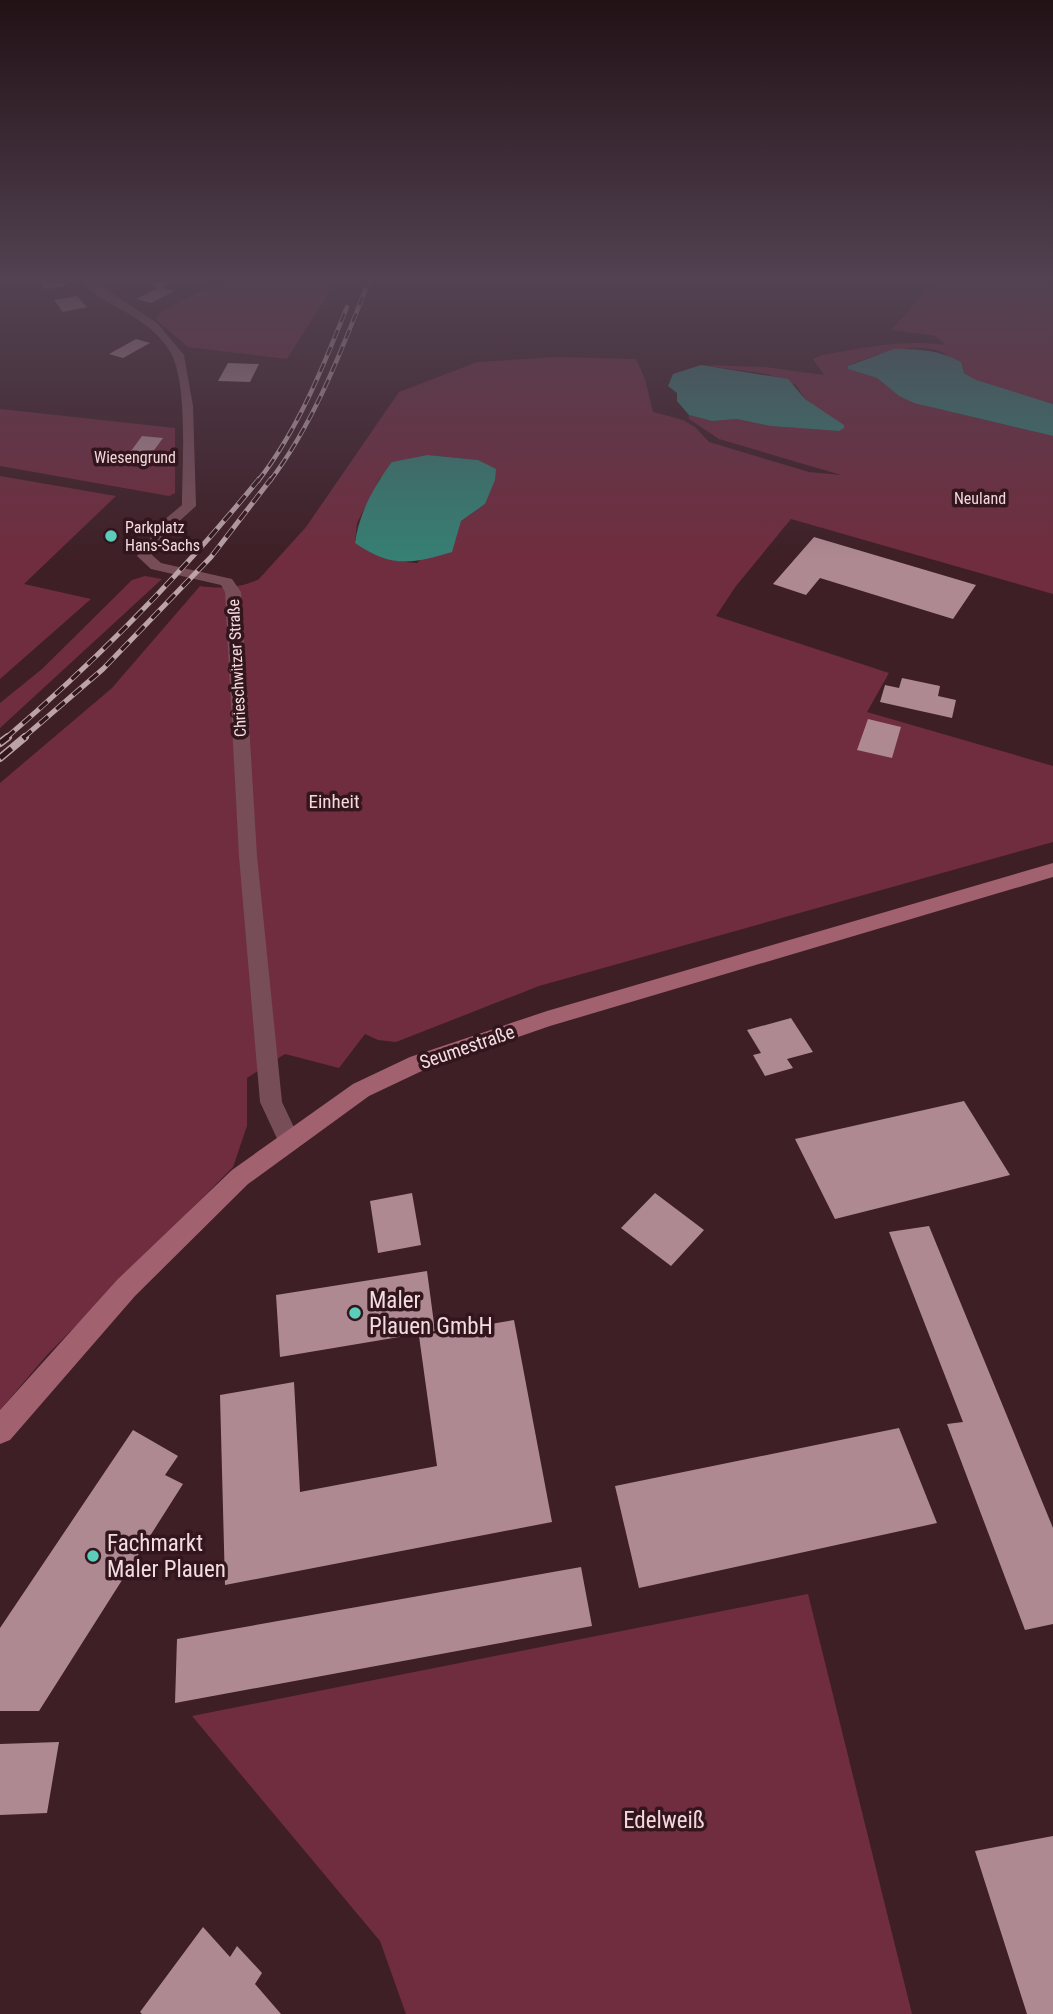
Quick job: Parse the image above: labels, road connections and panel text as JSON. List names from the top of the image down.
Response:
{
  "streets": {
    "street": ["Chrieschwitzer Straße", "Seumestraße"]
  },
  "crossings": [
    ["Chrieschwitzer Straße", "Seumestraße"]
  ],
  "parks": [
    "Wiesengrund",
    "Neuland",
    "Einheit",
    "Edelweiß"
  ],
  "places": ["Parkplatz Hans-Sachs", "Maler Plauen GmbH", "Fachmarkt Maler Plauen"]
}
